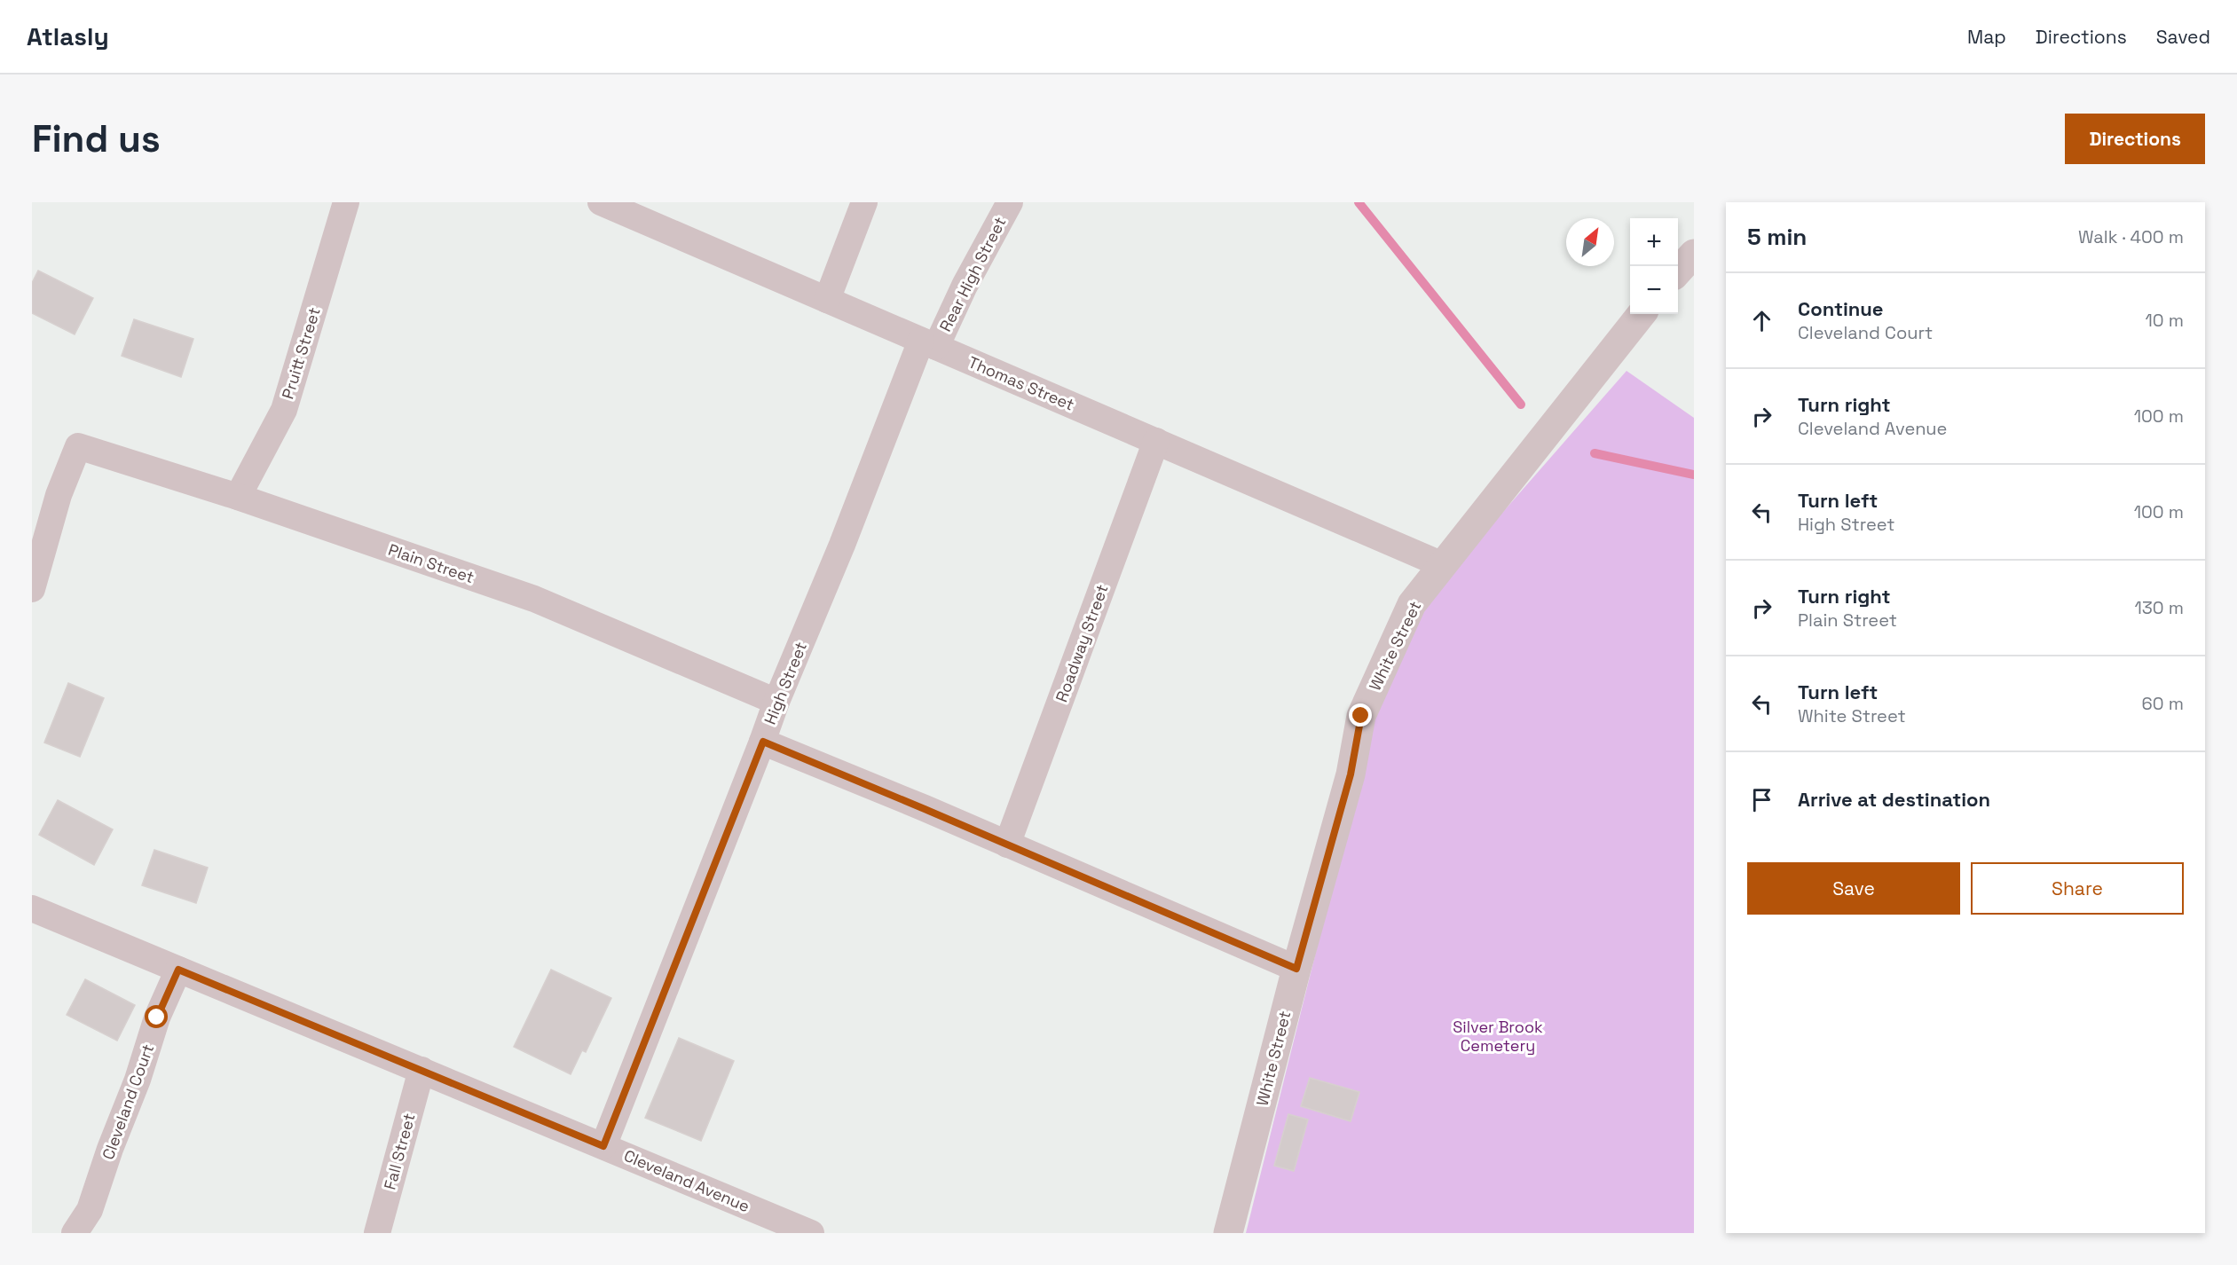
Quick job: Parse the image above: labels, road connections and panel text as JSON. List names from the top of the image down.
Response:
{
  "streets": {
    "street": [
      "Rear High Street",
      "Pruitt Street",
      "Thomas Street",
      "Plain Street",
      "Roadway Street",
      "White Street",
      "High Street",
      "Cleveland Court",
      "Fall Street",
      "Cleveland Avenue"
    ]
  },
  "crossings": [
    ["Rear High Street", "Thomas Street"],
    ["Rear High Street", "High Street"],
    ["Pruitt Street", "Plain Street"],
    ["Thomas Street", "Roadway Street"],
    ["Thomas Street", "White Street"],
    ["Thomas Street", "High Street"],
    ["Plain Street", "High Street"],
    ["High Street", "Cleveland Avenue"],
    ["Cleveland Court", "Cleveland Avenue"],
    ["Fall Street", "Cleveland Avenue"]
  ],
  "parks": ["Silver Brook Cemetery"],
  "north": "top right",
  "page": {
    "header": "Atlasly",
    "nav": ["Map", "Directions", "Saved"],
    "buttons": [
      "Directions",
      ["Save", "Share"]
    ],
    "title": "Find us",
    "heading": ["5 min", "Walk · 400 m"],
    "map_buttons": ["+", "−"],
    "list": [
      ["Continue", "Cleveland Court", "10 m"],
      ["Turn right", "Cleveland Avenue", "100 m"],
      ["Turn left", "High Street", "100 m"],
      ["Turn right", "Plain Street", "130 m"],
      ["Turn left", "White Street", "60 m"],
      "Arrive at destination"
    ]
  }
}
